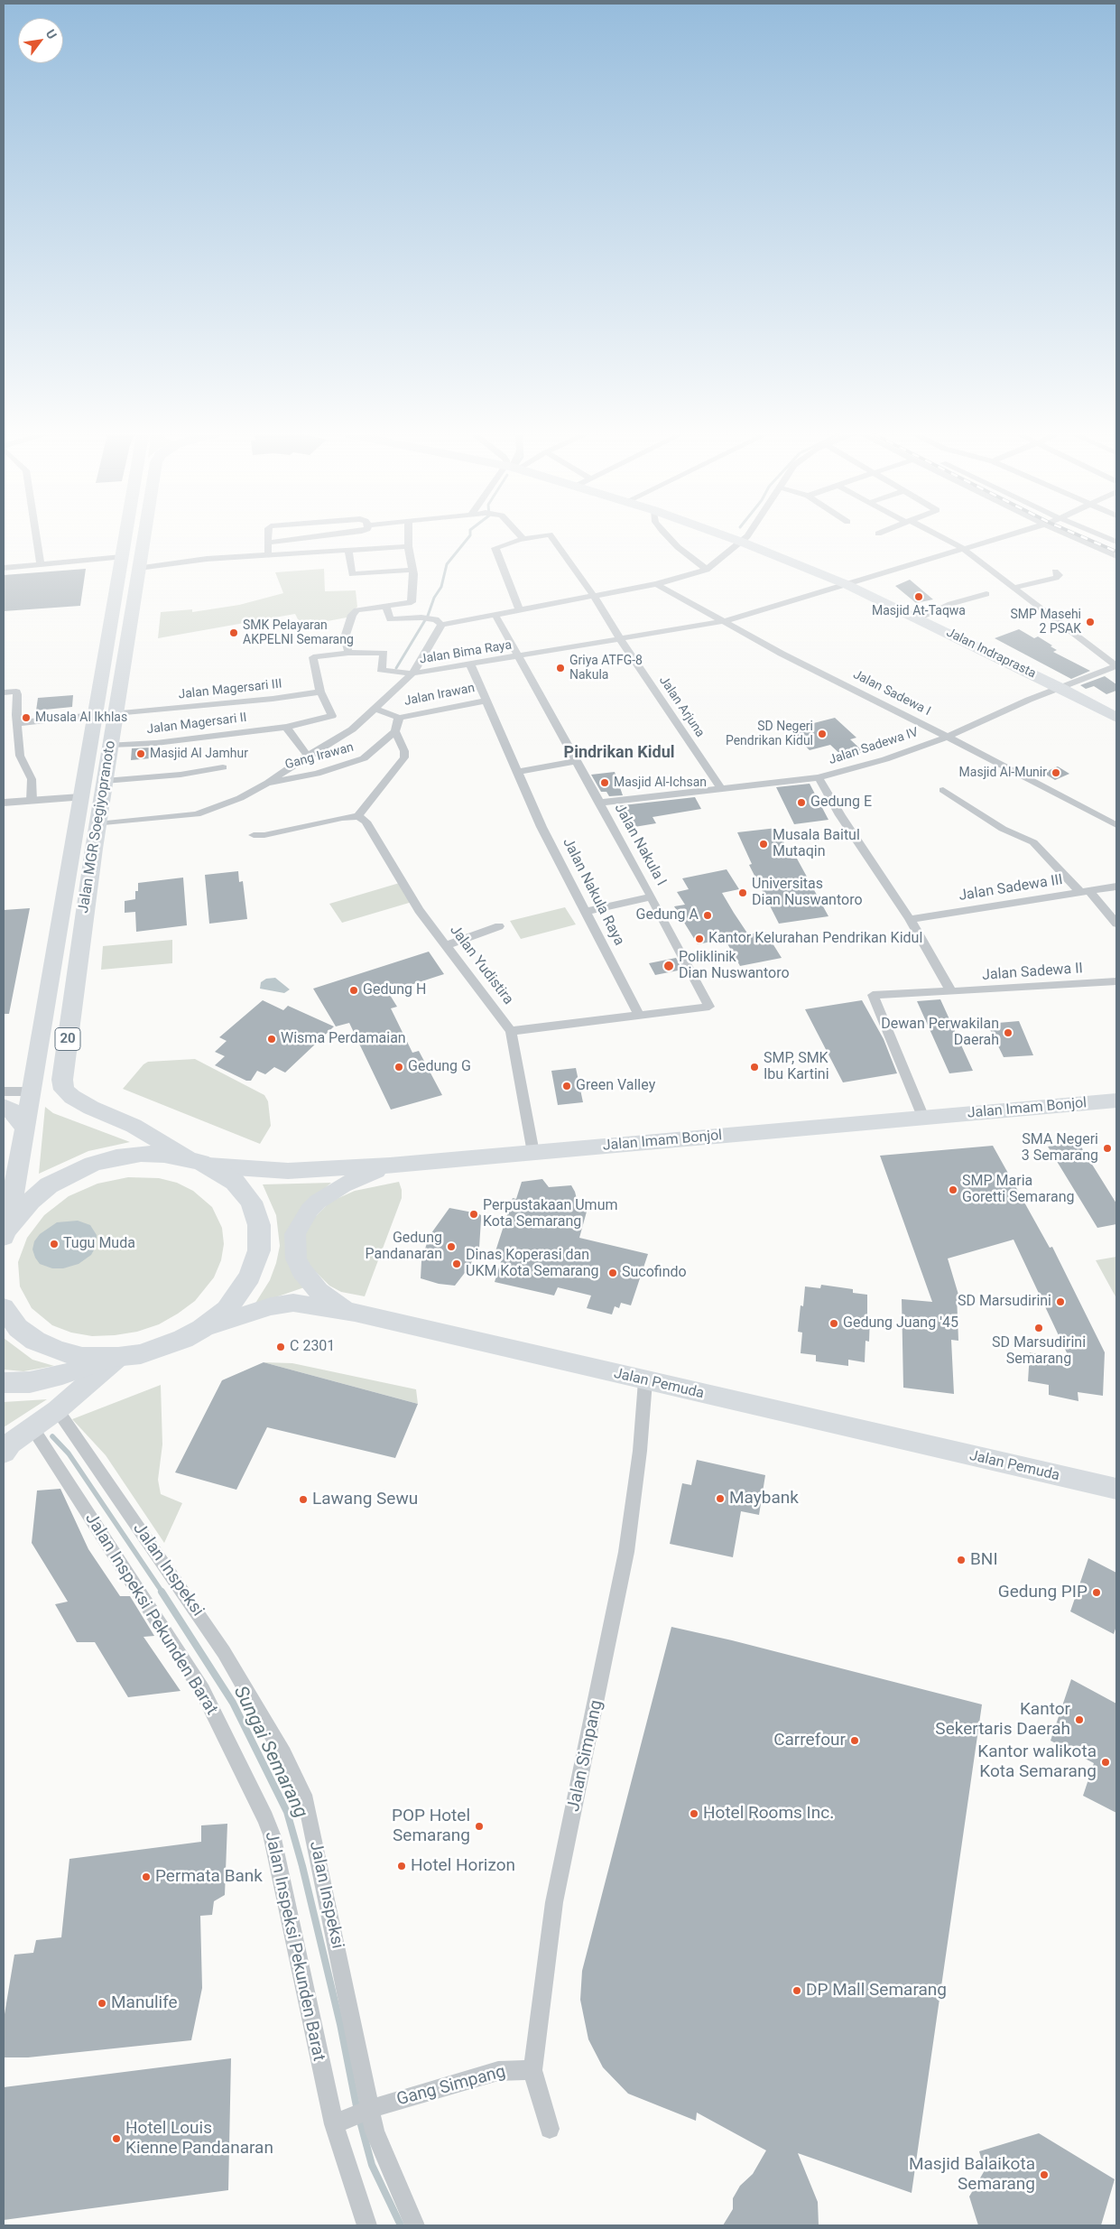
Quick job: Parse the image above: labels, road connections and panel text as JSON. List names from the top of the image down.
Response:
{
  "streets": {
    "highway": ["Jalan MGR Soegiyopranoto", "20"],
    "main road": ["Jalan Indraprasta", "Jalan Imam Bonjol", "Jalan Pemuda"],
    "street": [
      "Jalan Bima Raya",
      "Jalan Magersari III",
      "Jalan Sadewa I",
      "Jalan Irawan",
      "Jalan Arjuna",
      "Jalan Magersari II",
      "Jalan Sadewa IV",
      "Gang Irawan",
      "Jalan Nakula I",
      "Jalan Sadewa III",
      "Jalan Nakula Raya",
      "Jalan Yudistira",
      "Jalan Sadewa II",
      "Jalan Inspeksi",
      "Jalan Inspeksi Pekunden Barat",
      "Jalan Simpang",
      "Gang Simpang"
    ]
  },
  "crossings": [
    ["Jalan Bima Raya", "Jalan Indraprasta"],
    ["Jalan Bima Raya", "Jalan Sadewa I"],
    ["Jalan Bima Raya", "Jalan Irawan"],
    ["Jalan Bima Raya", "Jalan Arjuna"],
    ["Jalan Bima Raya", "Gang Irawan"],
    ["Jalan Bima Raya", "Jalan MGR Soegiyopranoto"],
    ["Jalan Bima Raya", "Jalan Nakula I"],
    ["Jalan Bima Raya", "Jalan Nakula Raya"],
    ["Jalan Indraprasta", "Jalan Sadewa IV"],
    ["Jalan Magersari III", "Jalan Magersari II"],
    ["Jalan Magersari III", "Jalan MGR Soegiyopranoto"],
    ["Jalan Sadewa I", "Jalan Sadewa IV"],
    ["Jalan Irawan", "Gang Irawan"],
    ["Jalan Irawan", "Jalan Nakula Raya"],
    ["Jalan Arjuna", "Jalan Sadewa IV"],
    ["Jalan Magersari II", "Jalan MGR Soegiyopranoto"],
    ["Jalan Sadewa IV", "Jalan Nakula I"],
    ["Jalan MGR Soegiyopranoto", "20"],
    ["Jalan MGR Soegiyopranoto", "Jalan Imam Bonjol"],
    ["Jalan Nakula I", "Jalan Nakula Raya"],
    ["Jalan Yudistira", "Jalan Imam Bonjol"],
    ["Jalan Sadewa II", "Jalan Imam Bonjol"],
    ["20", "Jalan Imam Bonjol"],
    ["20", "Jalan Pemuda"],
    ["Jalan Pemuda", "Jalan Simpang"],
    ["Jalan Inspeksi", "Gang Simpang"],
    ["Jalan Simpang", "Gang Simpang"]
  ],
  "districts": ["Pindrikan Kidul"],
  "water": ["Sungai Semarang"],
  "places": [
    "Masjid At-Taqwa",
    "SMP Masehi 2 PSAK",
    "SMK Pelayaran AKPELNI Semarang",
    "Griya ATFG-8 Nakula",
    "Musala Al Ikhlas",
    "SD Negeri Pendrikan Kidul",
    "Masjid Al Jamhur",
    "Masjid Al-Munir",
    "Masjid Al-Ichsan",
    "Gedung E",
    "Musala Baitul Mutaqin",
    "Universitas Dian Nuswantoro",
    "Gedung A",
    "Kantor Kelurahan Pendrikan Kidul",
    "Poliklinik Dian Nuswantoro",
    "Gedung H",
    "Dewan Perwakilan Daerah",
    "Wisma Perdamaian",
    "Gedung G",
    "SMP, SMK Ibu Kartini",
    "Green Valley",
    "SMA Negeri 3 Semarang",
    "SMP Maria Goretti Semarang",
    "Perpustakaan Umum Kota Semarang",
    "Tugu Muda",
    "Gedung Pandanaran",
    "Dinas Koperasi dan UKM Kota Semarang",
    "Sucofindo",
    "SD Marsudirini",
    "Gedung Juang '45",
    "SD Marsudirini Semarang",
    "C 2301",
    "Maybank",
    "Lawang Sewu",
    "BNI",
    "Gedung PIP",
    "Kantor Sekertaris Daerah",
    "Carrefour",
    "Kantor walikota Kota Semarang",
    "Hotel Rooms Inc.",
    "POP Hotel Semarang",
    "Hotel Horizon",
    "Permata Bank",
    "DP Mall Semarang",
    "Manulife",
    "Hotel Louis Kienne Pandanaran",
    "Masjid Balaikota Semarang"
  ],
  "north": "top right"
}
